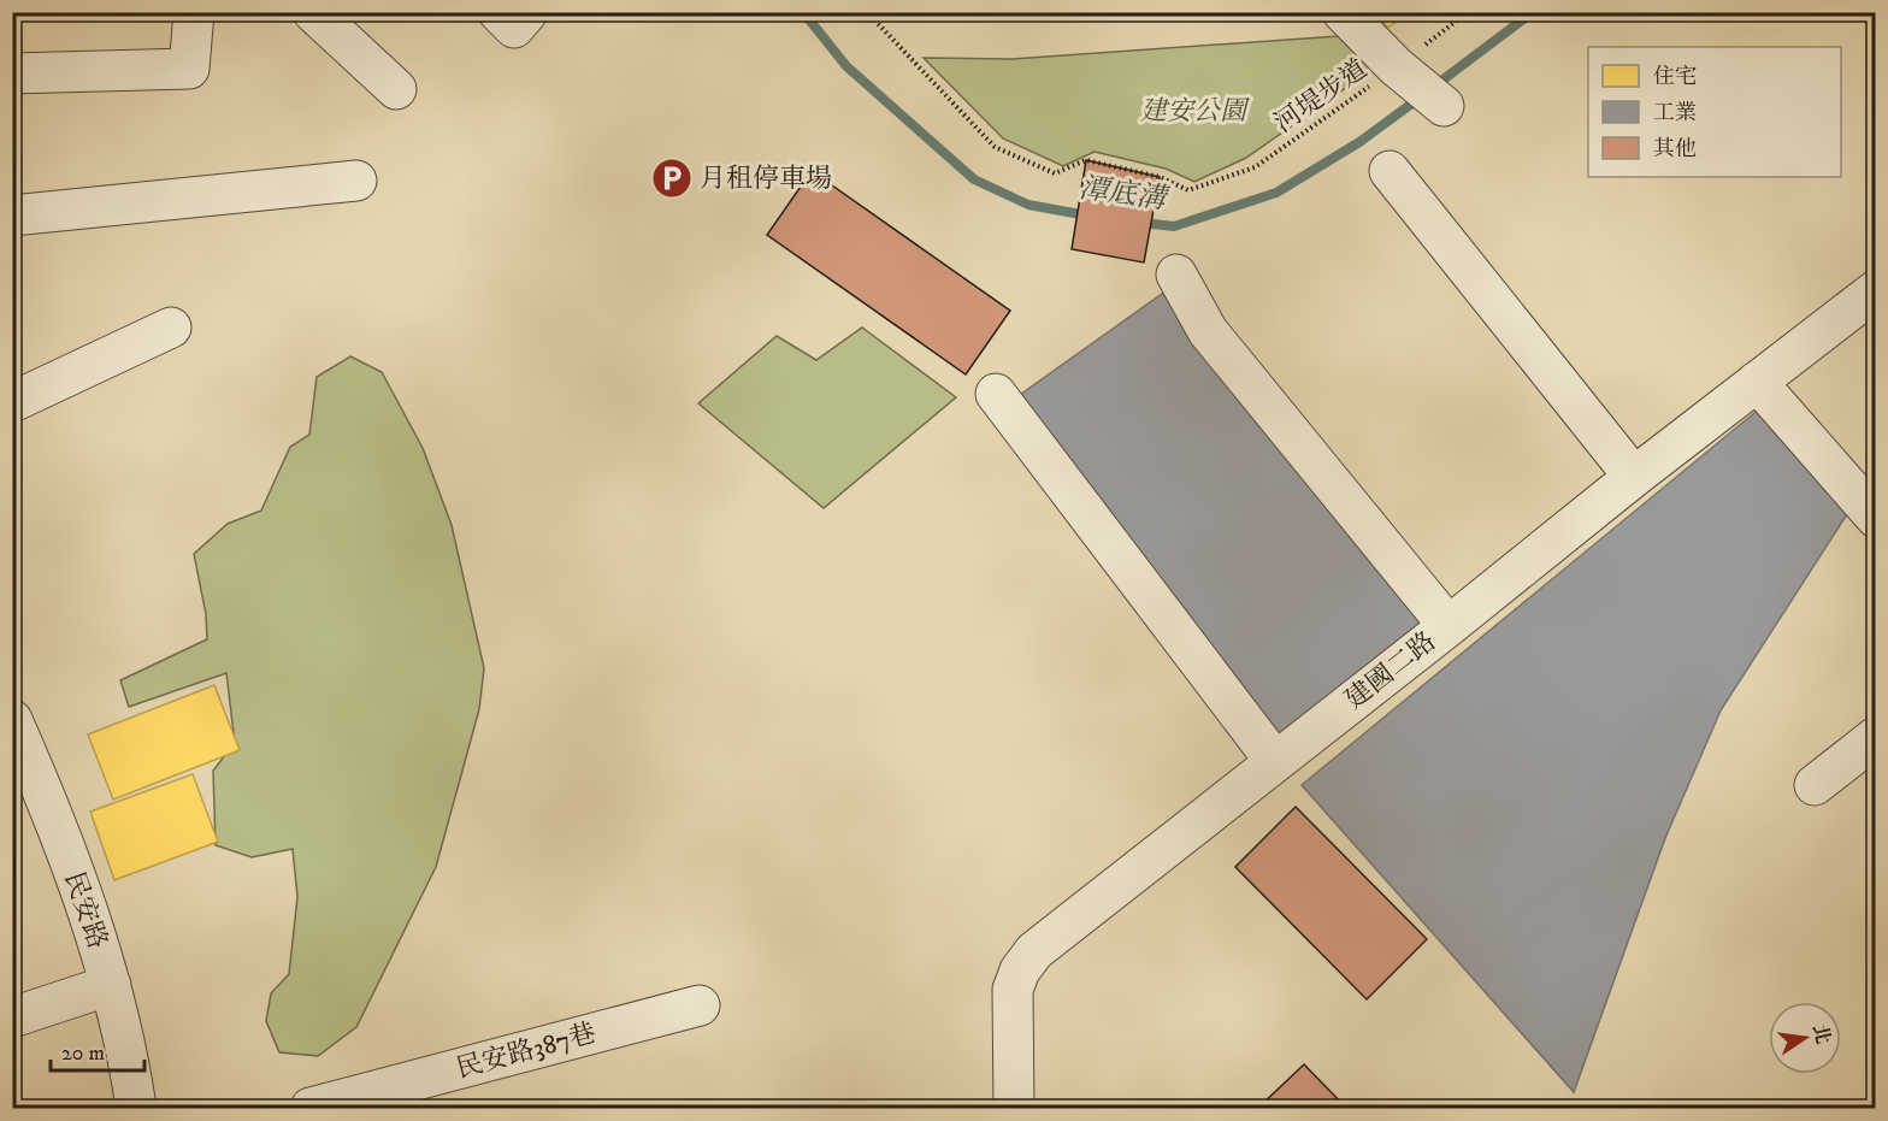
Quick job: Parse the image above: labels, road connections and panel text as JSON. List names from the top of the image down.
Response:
{
  "streets": {
    "street": ["建國二路", "民安路", "民安路387巷"],
    "path": ["河堤步道"]
  },
  "water": ["潭底溝"],
  "parks": ["建安公園"],
  "places": {
    "parking": ["月租停車場"]
  },
  "legend": ["住宅", "工業", "其他"],
  "scale_bar": "20 m",
  "north": "right"
}
